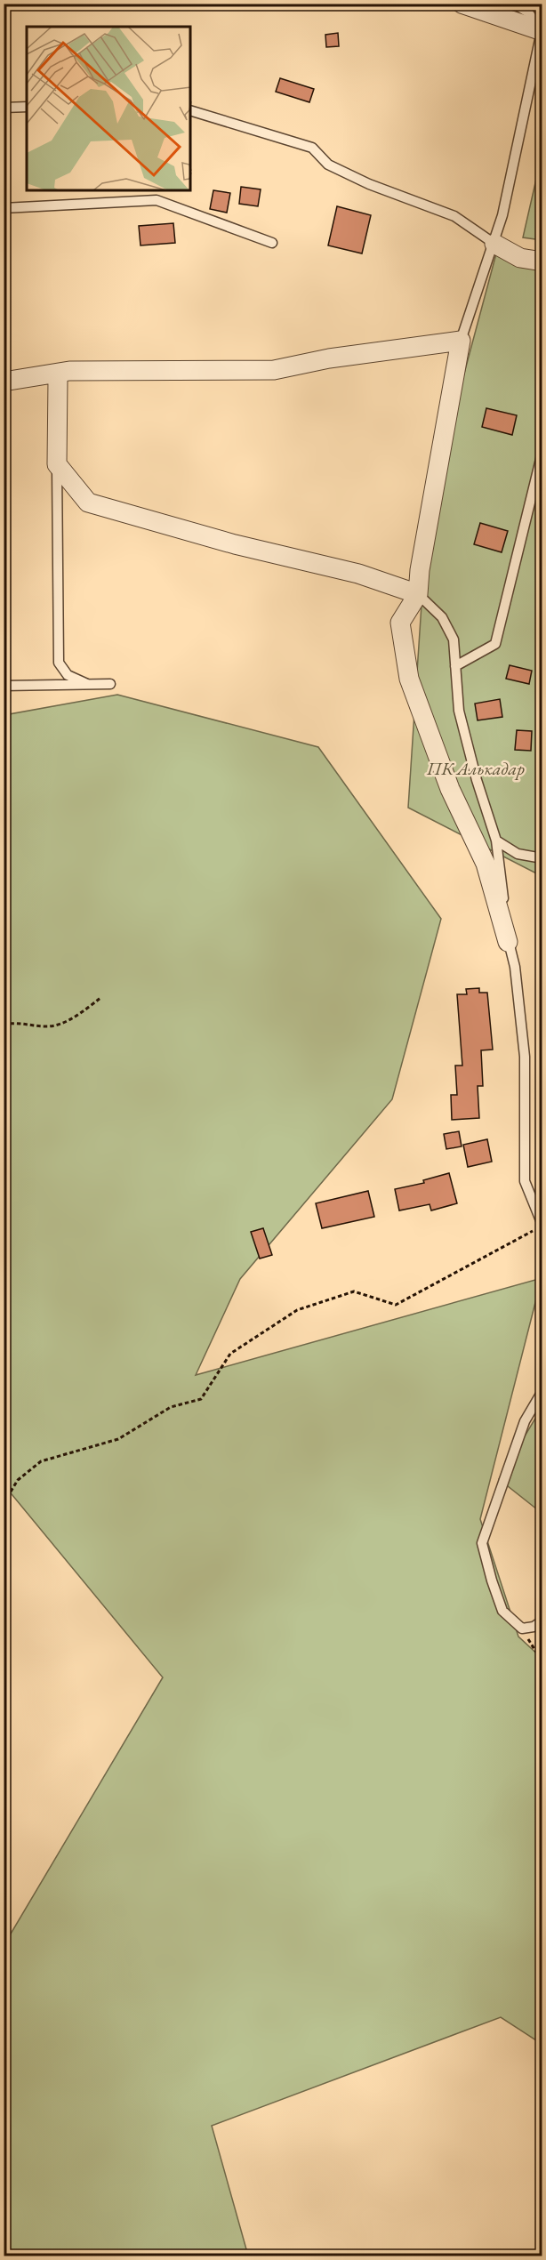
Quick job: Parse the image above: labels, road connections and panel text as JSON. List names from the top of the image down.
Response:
{
  "parks": ["ПК Алькадар"]
}
